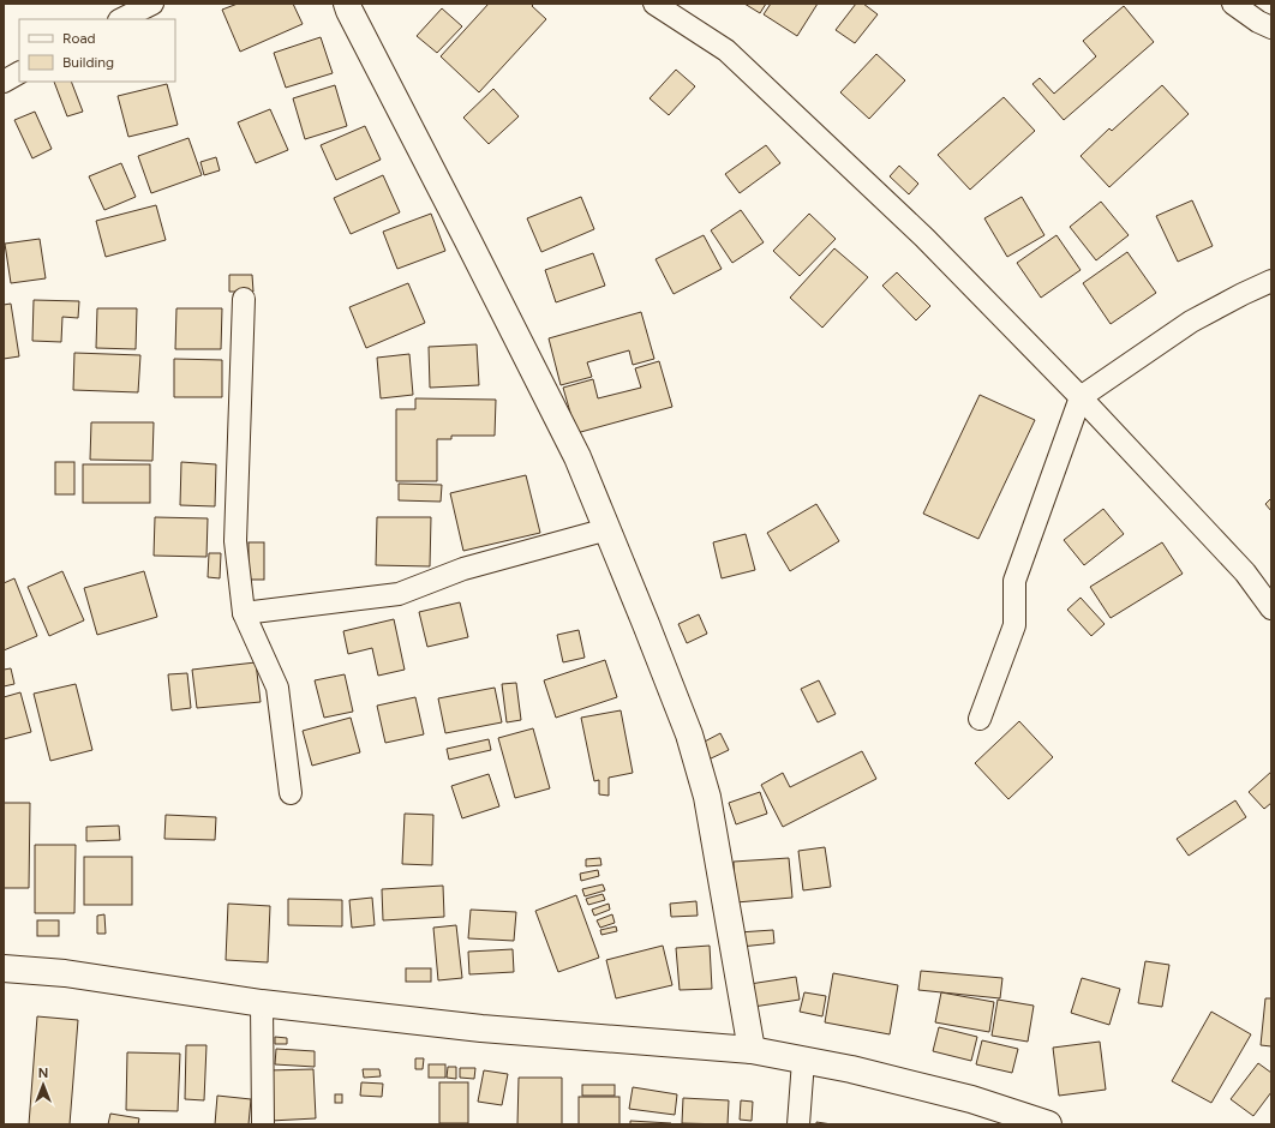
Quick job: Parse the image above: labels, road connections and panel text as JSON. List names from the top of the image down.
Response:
{
  "legend": ["Road", "Building"],
  "north": "top"
}
